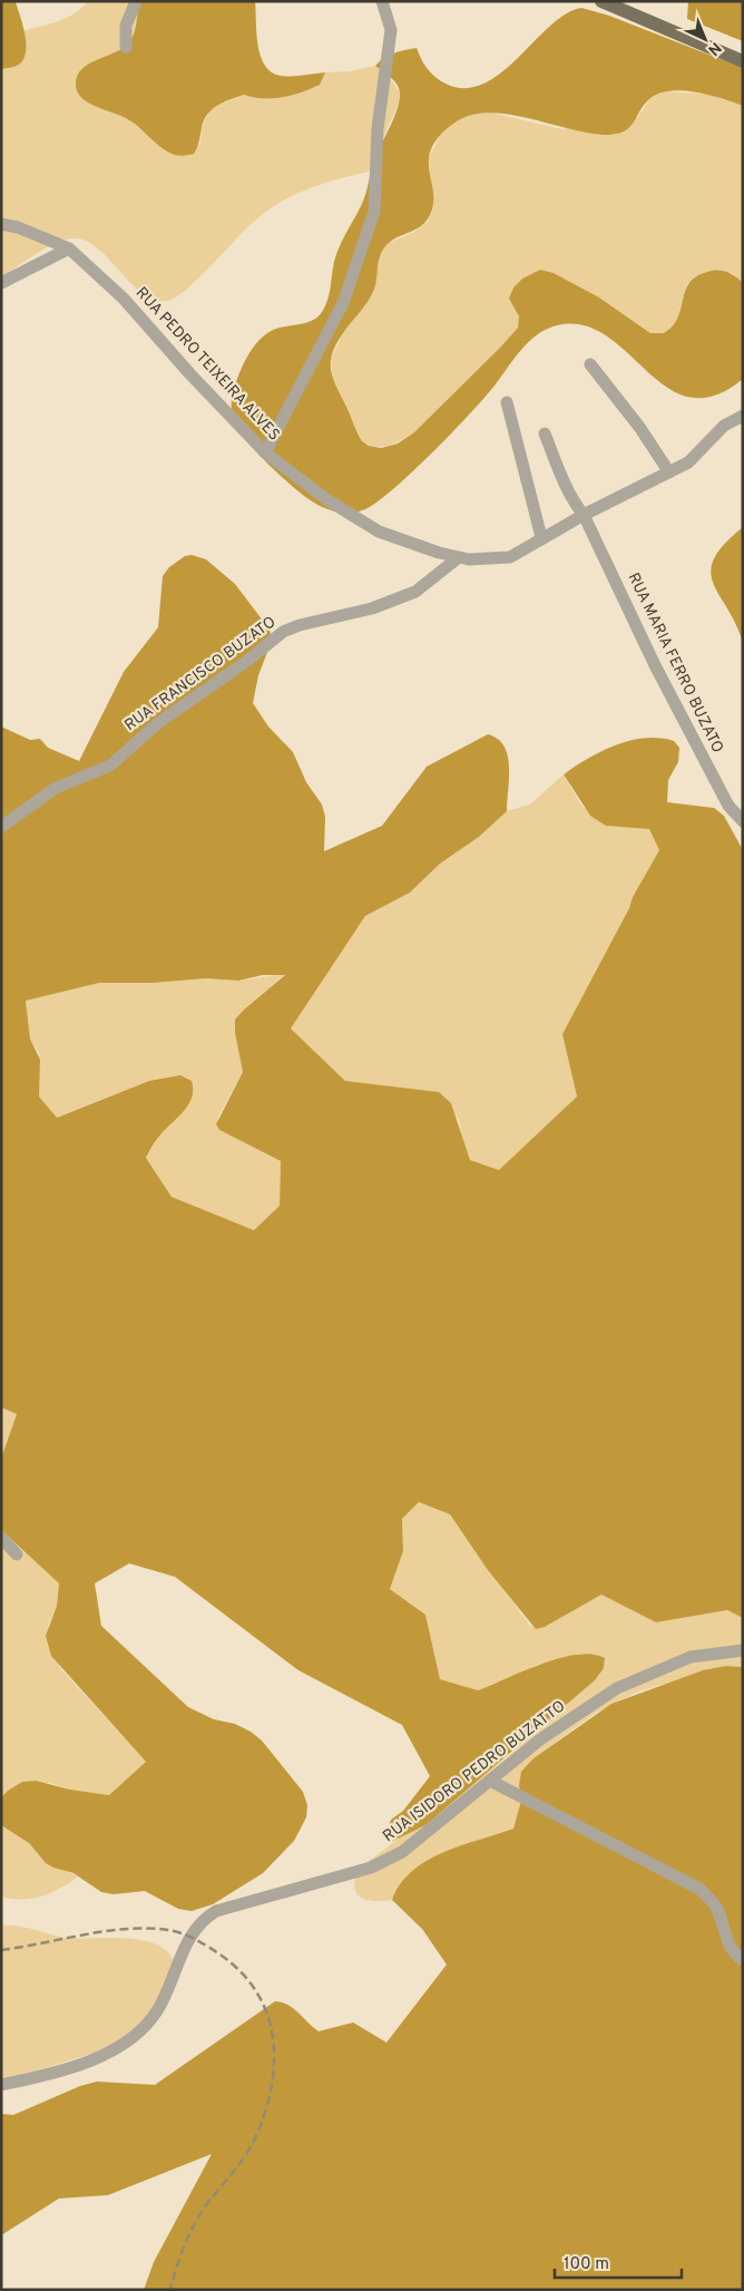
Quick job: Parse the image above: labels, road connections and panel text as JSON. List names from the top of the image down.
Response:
{
  "streets": {
    "street": [
      "RUA PEDRO TEIXEIRA ALVES",
      "RUA MARIA FERRO BUZATO",
      "RUA FRANCISCO BUZATO",
      "RUA ISIDORO PEDRO BUZATTO"
    ]
  },
  "crossings": [
    ["RUA PEDRO TEIXEIRA ALVES", "RUA MARIA FERRO BUZATO"],
    ["RUA PEDRO TEIXEIRA ALVES", "RUA FRANCISCO BUZATO"]
  ],
  "scale_bar": "100 m",
  "north": "bottom right"
}
